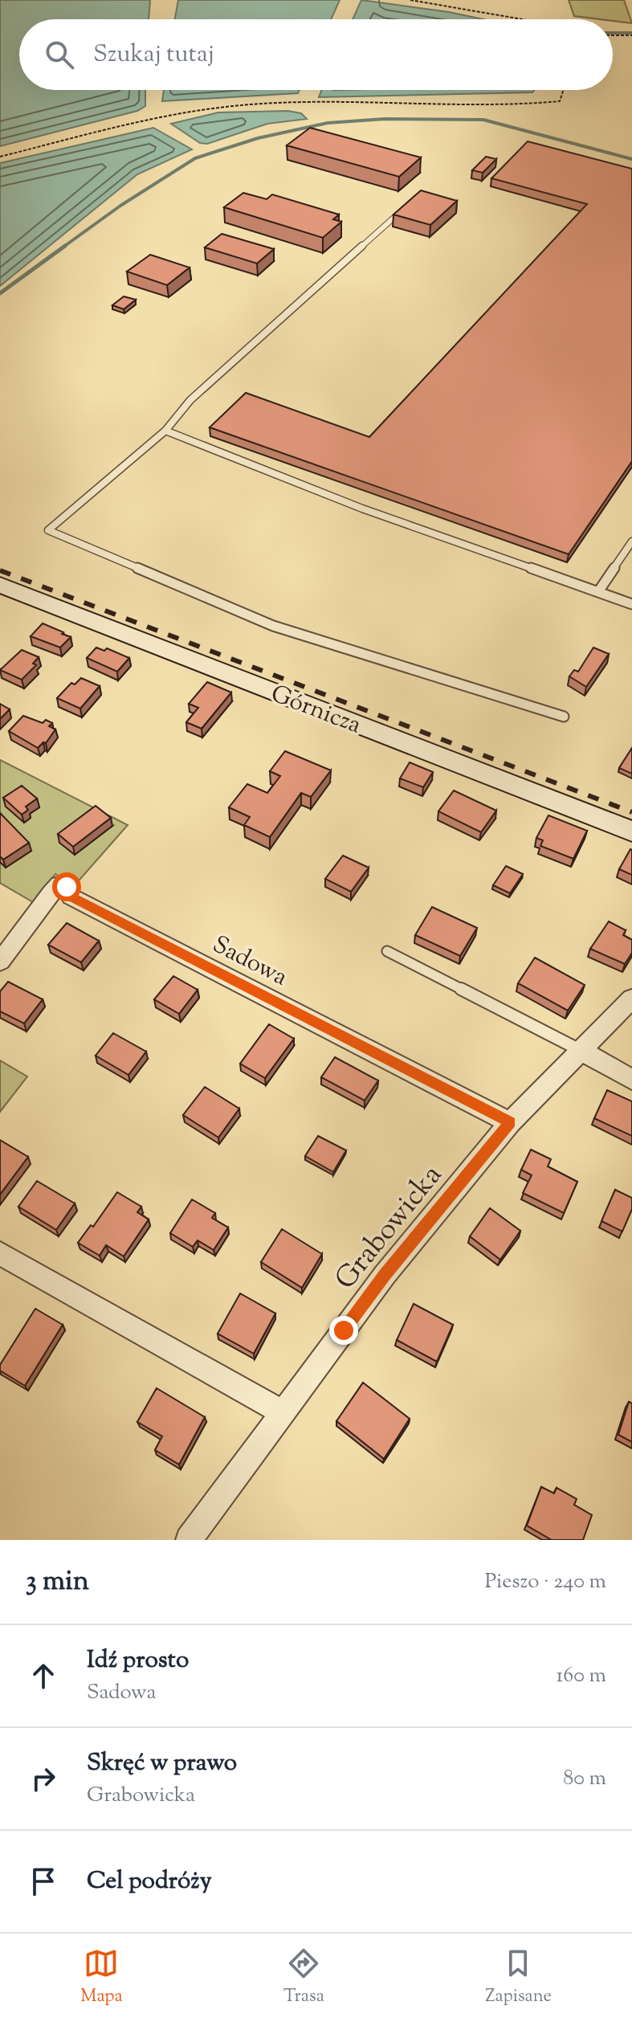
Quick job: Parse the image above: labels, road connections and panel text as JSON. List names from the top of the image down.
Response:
{
  "streets": {
    "street": ["Górnicza", "Sadowa", "Grabowicka"]
  },
  "crossings": [
    ["Sadowa", "Grabowicka"]
  ],
  "page": {
    "search": "Szukaj tutaj",
    "heading": ["3 min", "Pieszo · 240 m"],
    "list": [
      ["Idź prosto", "Sadowa", "160 m"],
      ["Skręć w prawo", "Grabowicka", "80 m"],
      "Cel podróży"
    ],
    "nav": ["Mapa", "Trasa", "Zapisane"]
  }
}
